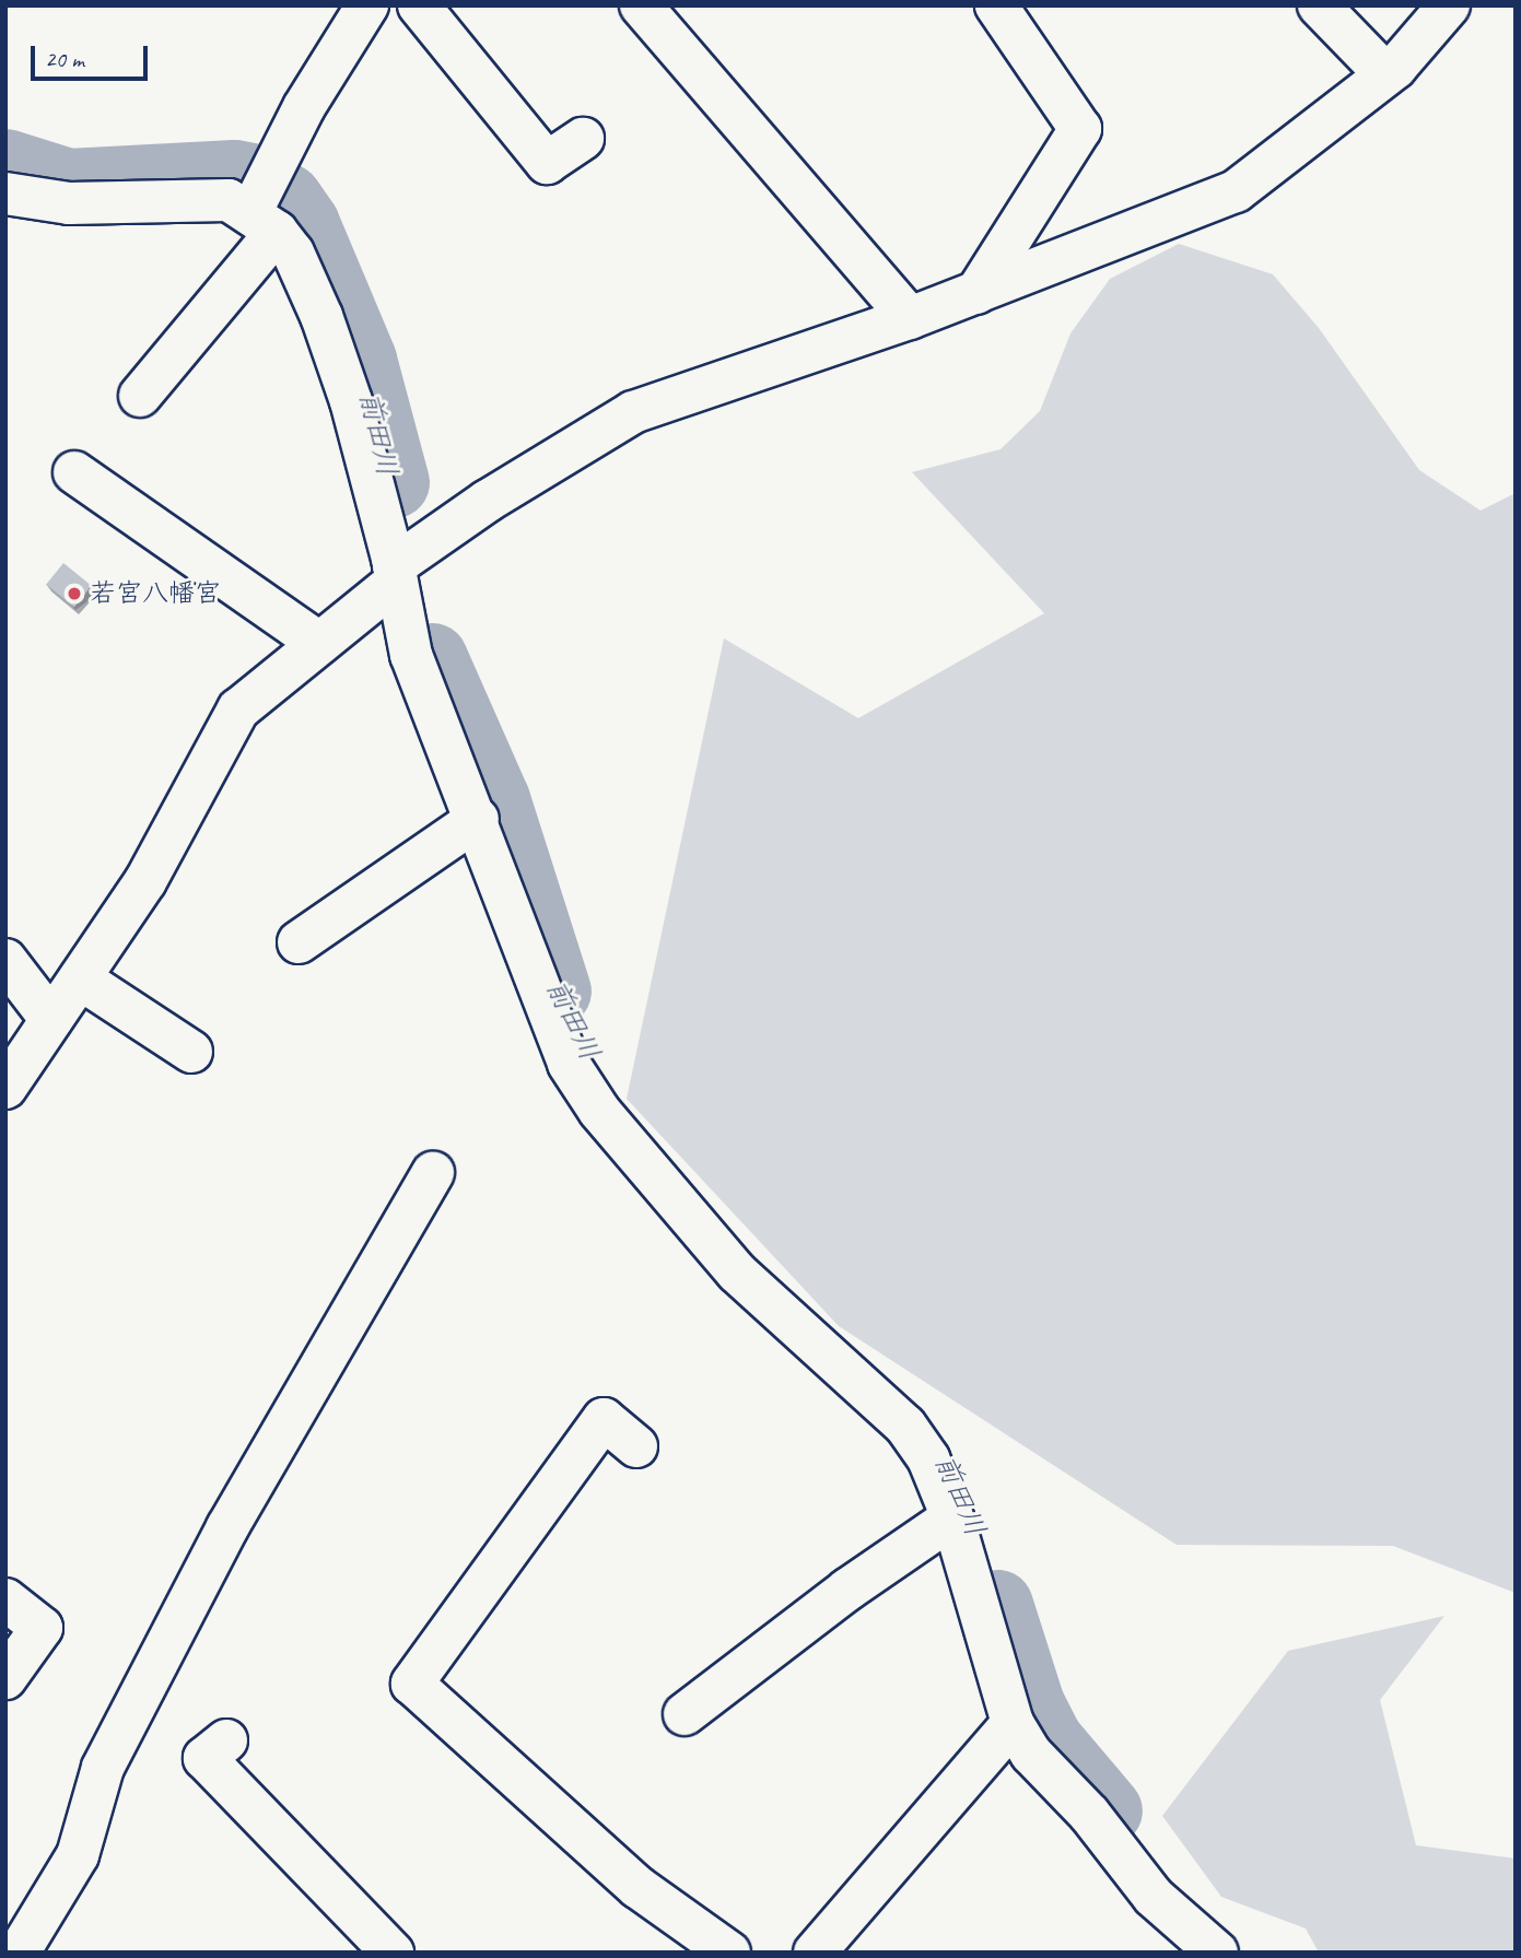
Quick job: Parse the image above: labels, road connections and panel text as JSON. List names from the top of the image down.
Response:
{
  "water": ["前田川"],
  "places": ["若宮八幡宮"],
  "scale_bar": "20 m"
}
